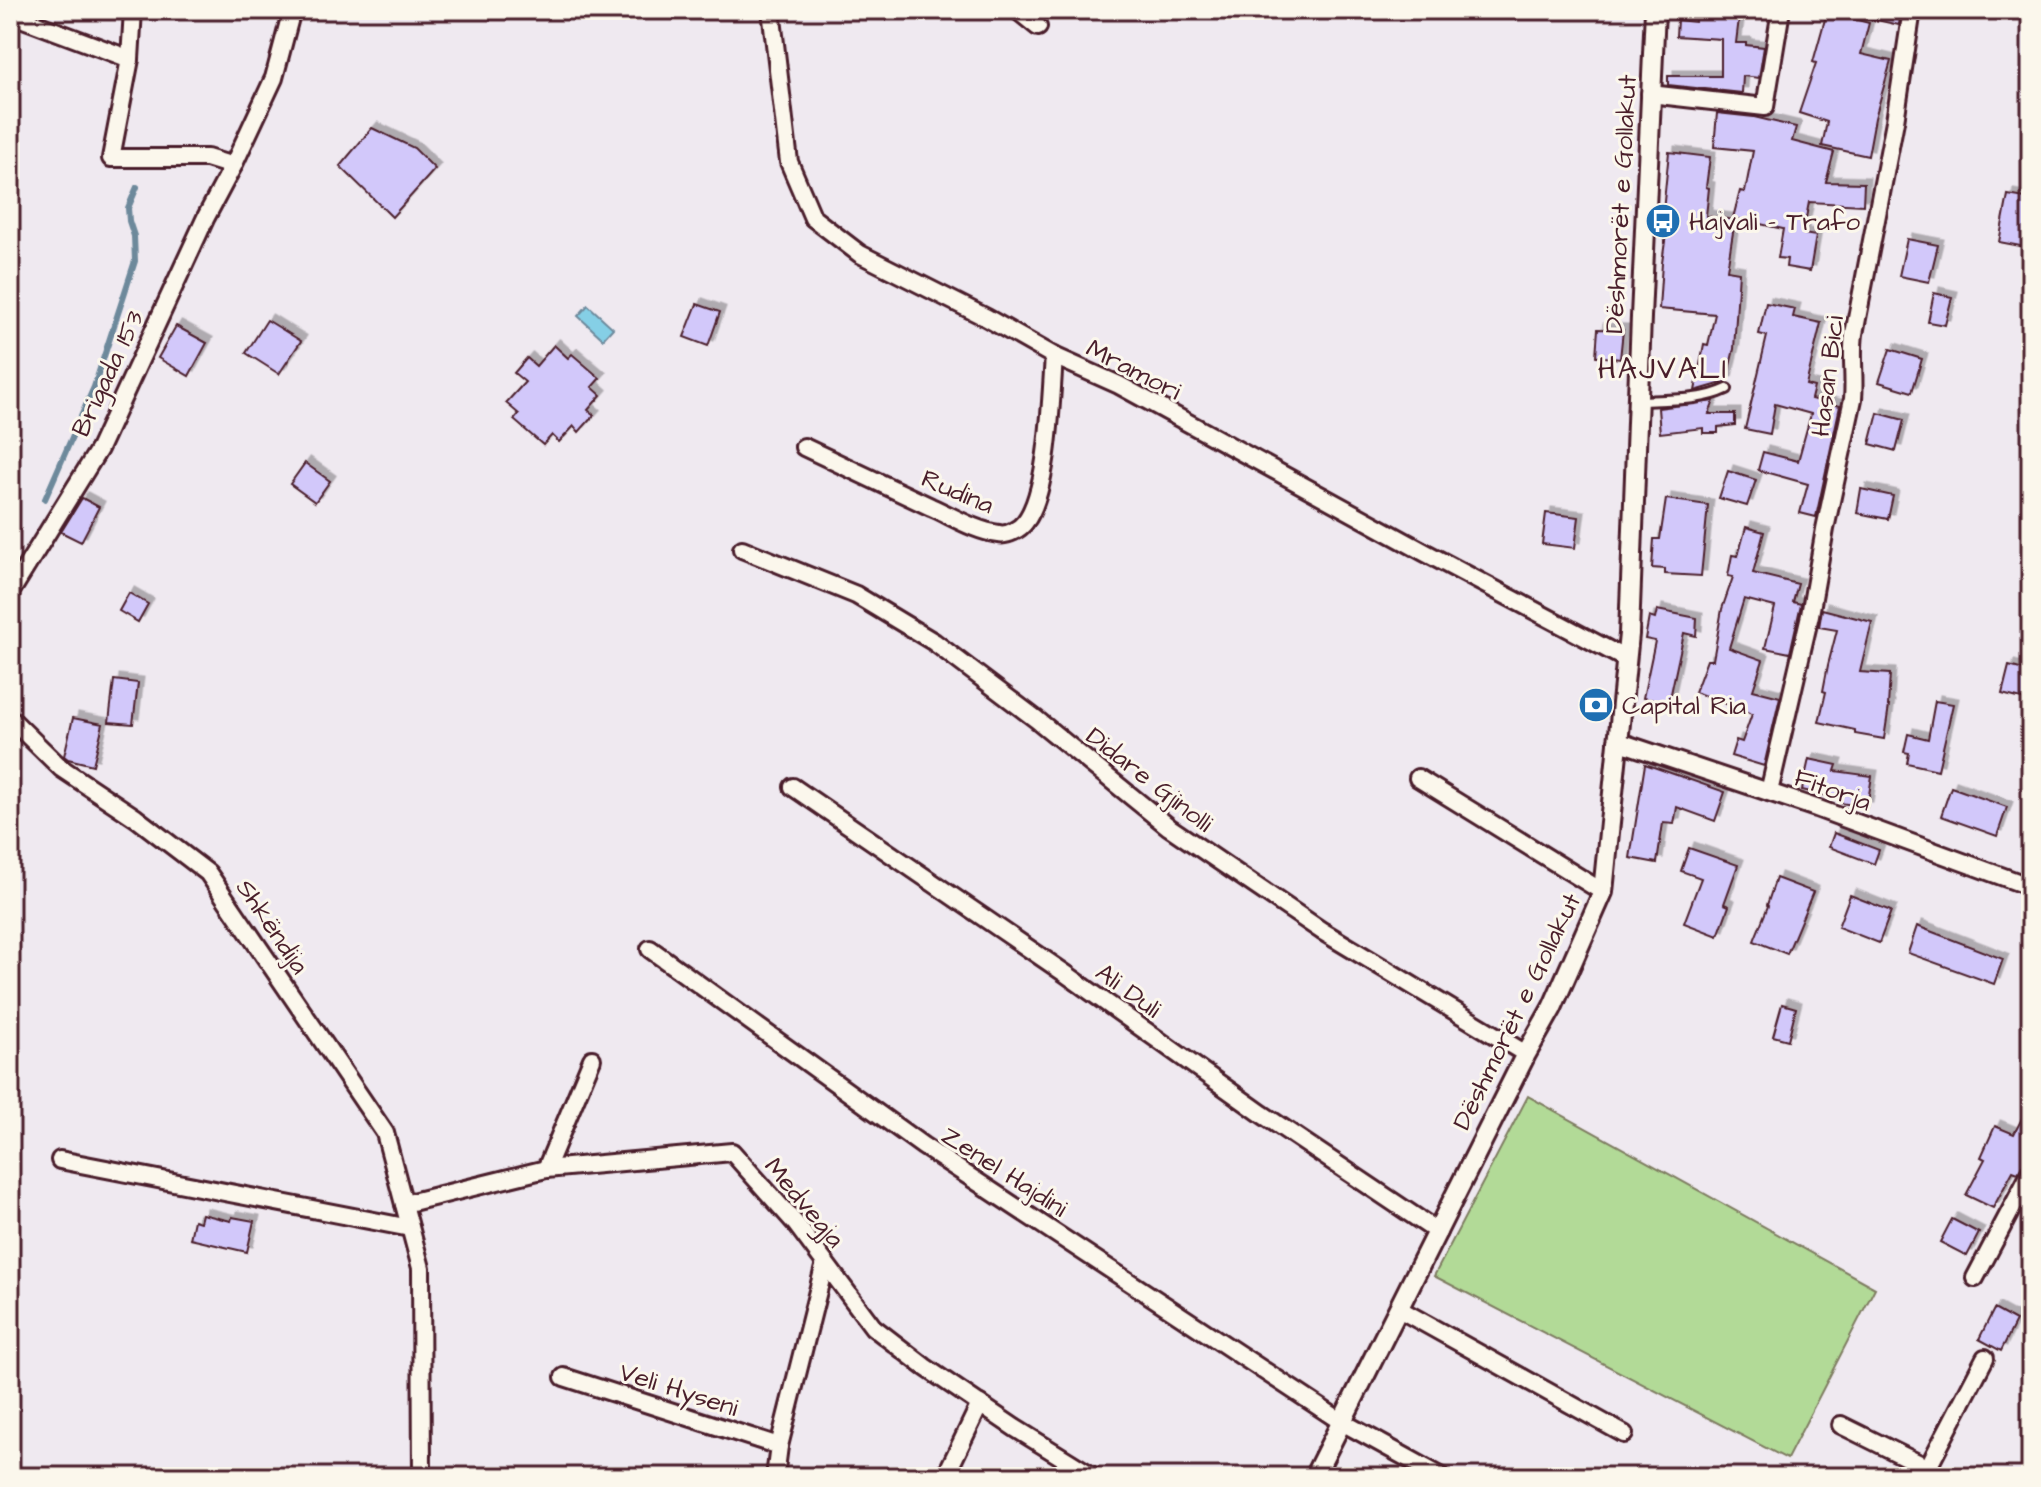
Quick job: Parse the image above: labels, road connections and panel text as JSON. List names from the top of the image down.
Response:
{
  "streets": {
    "street": [
      "Dëshmorët e Gollakut",
      "Mramori",
      "Brigada 153",
      "Hasan Bici",
      "Rudina",
      "Didare Gjinolli",
      "Fitorja",
      "Shkëndija",
      "Ali Duli",
      "Zenel Hajdini",
      "Medvegja",
      "Veli Hyseni"
    ]
  },
  "crossings": [
    ["Dëshmorët e Gollakut", "Mramori"],
    ["Dëshmorët e Gollakut", "Didare Gjinolli"],
    ["Dëshmorët e Gollakut", "Fitorja"],
    ["Dëshmorët e Gollakut", "Ali Duli"],
    ["Dëshmorët e Gollakut", "Zenel Hajdini"],
    ["Mramori", "Rudina"],
    ["Hasan Bici", "Fitorja"],
    ["Shkëndija", "Medvegja"]
  ],
  "districts": ["HAJVALI"],
  "places": {
    "bus stop": ["Hajvali - Trafo"],
    "bank": ["Capital Ria"]
  }
}
